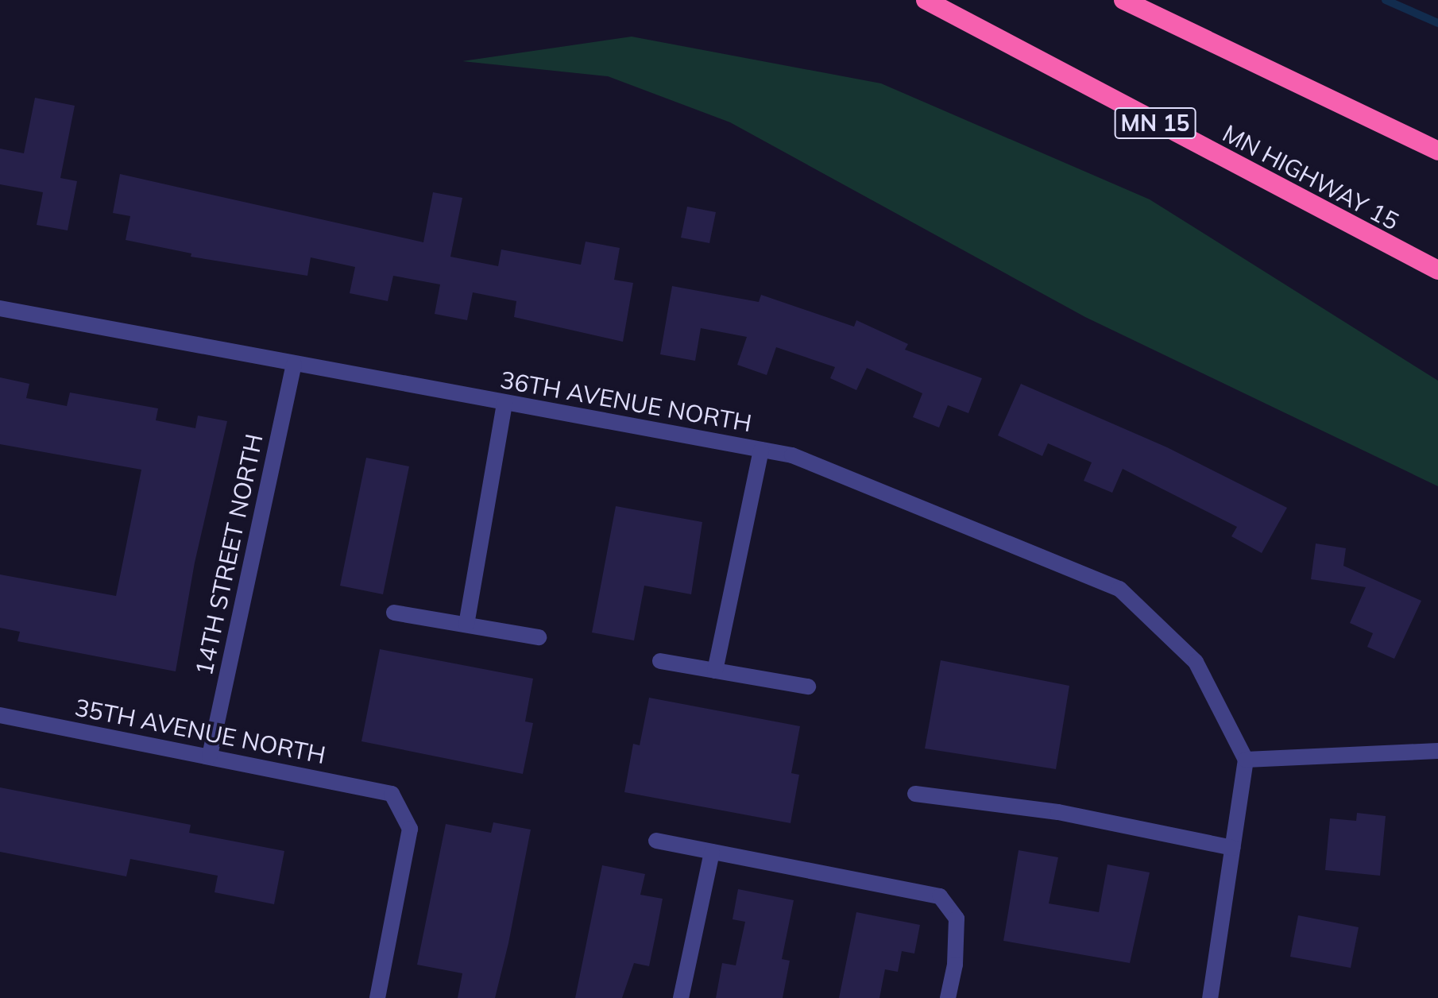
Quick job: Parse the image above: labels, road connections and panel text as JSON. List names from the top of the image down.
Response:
{
  "streets": {
    "highway": ["MN 15", "MN HIGHWAY 15"],
    "street": ["36TH AVENUE NORTH", "14TH STREET NORTH", "35TH AVENUE NORTH"]
  },
  "crossings": [
    ["36TH AVENUE NORTH", "14TH STREET NORTH"],
    ["14TH STREET NORTH", "35TH AVENUE NORTH"]
  ]
}
